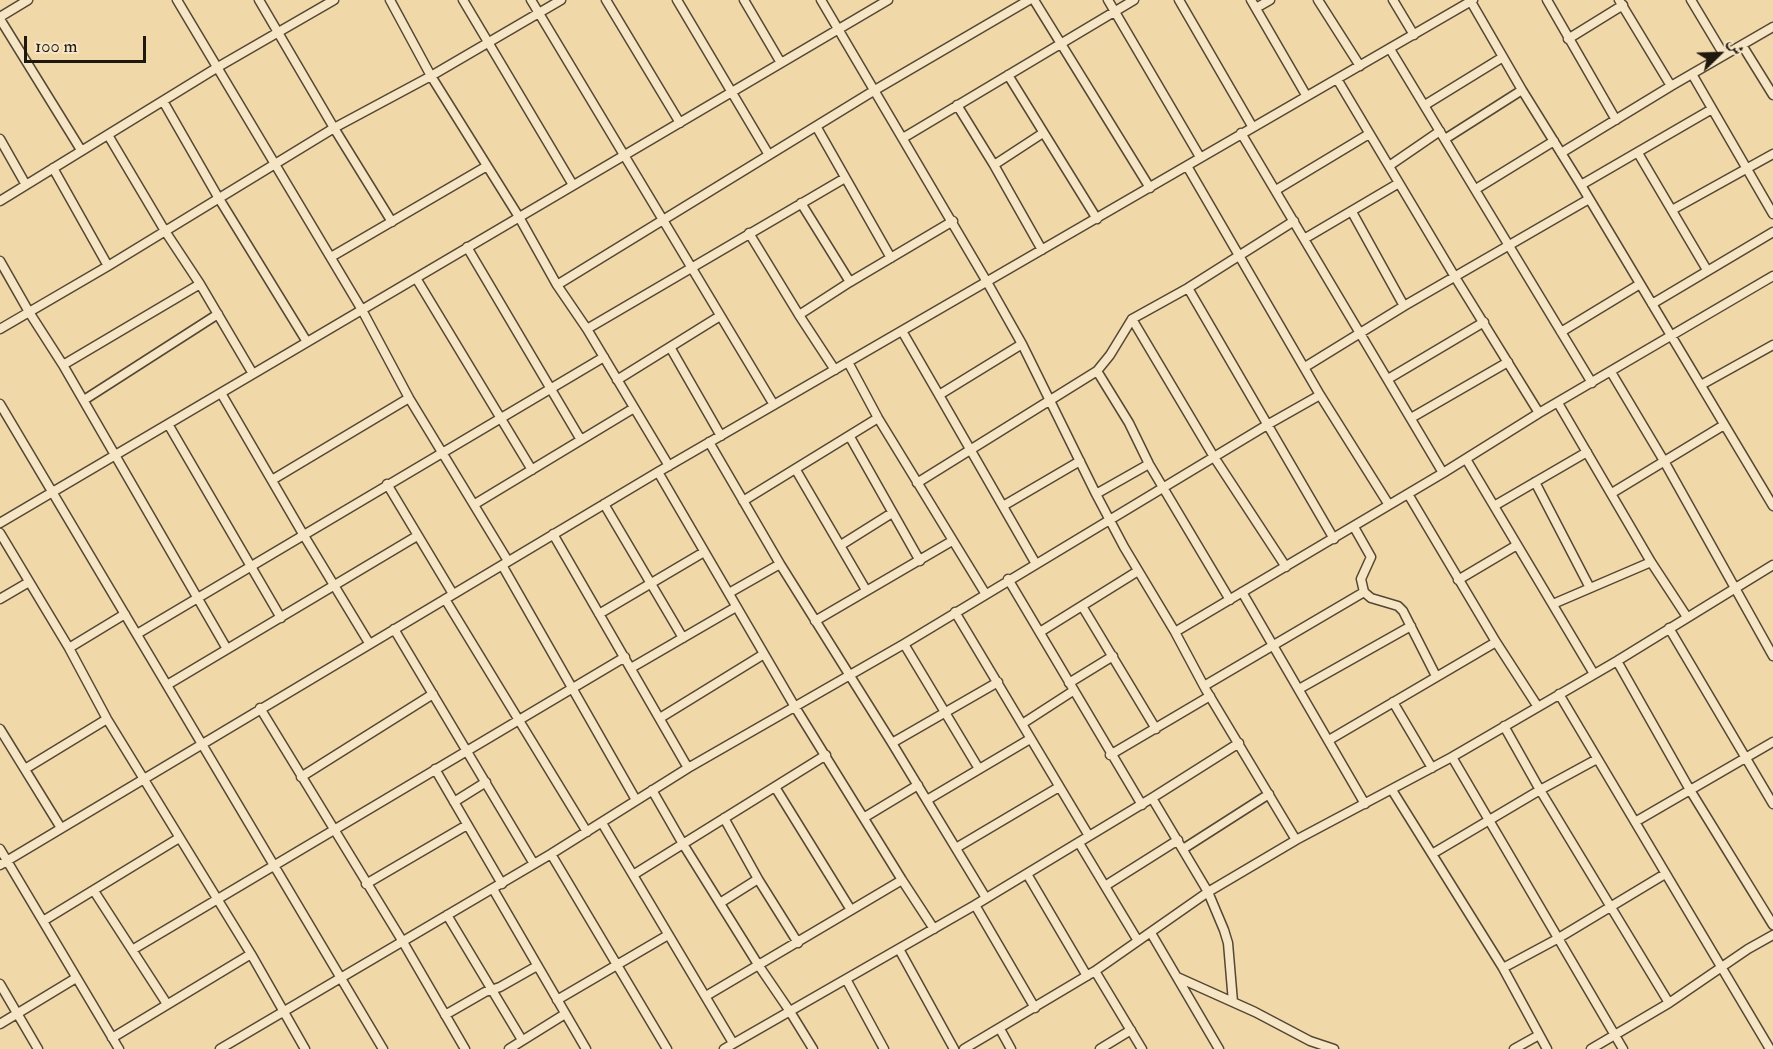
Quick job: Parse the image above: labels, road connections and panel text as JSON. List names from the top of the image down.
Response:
{
  "scale_bar": "100 m",
  "north": "top right"
}
